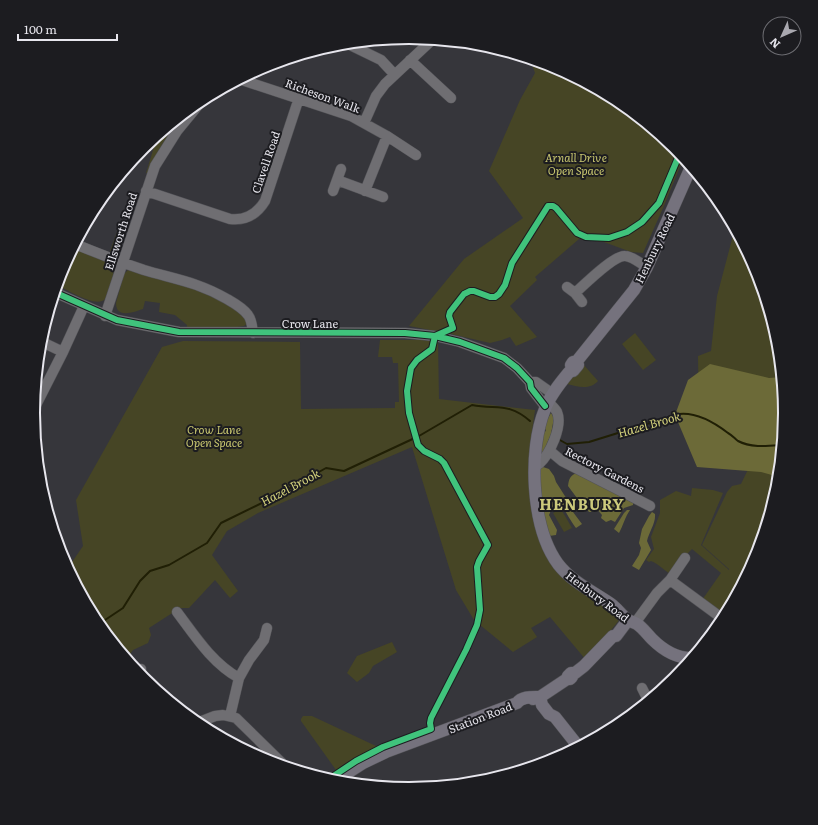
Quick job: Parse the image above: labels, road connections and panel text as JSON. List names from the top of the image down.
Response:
{
  "streets": {
    "main road": ["Henbury Road", "Station Road"],
    "street": [
      "Richeson Walk",
      "Clavell Road",
      "Ellsworth Road",
      "Crow Lane",
      "Rectory Gardens"
    ]
  },
  "crossings": [
    ["Richeson Walk", "Clavell Road"],
    ["Clavell Road", "Ellsworth Road"],
    ["Ellsworth Road", "Crow Lane"],
    ["Henbury Road", "Crow Lane"],
    ["Henbury Road", "Rectory Gardens"],
    ["Henbury Road", "Station Road"],
    ["Crow Lane", "Rectory Gardens"]
  ],
  "districts": ["HENBURY"],
  "water": ["Hazel Brook"],
  "parks": ["Arnall Drive Open Space", "Crow Lane Open Space"],
  "scale_bar": "100 m",
  "north": "bottom left"
}
